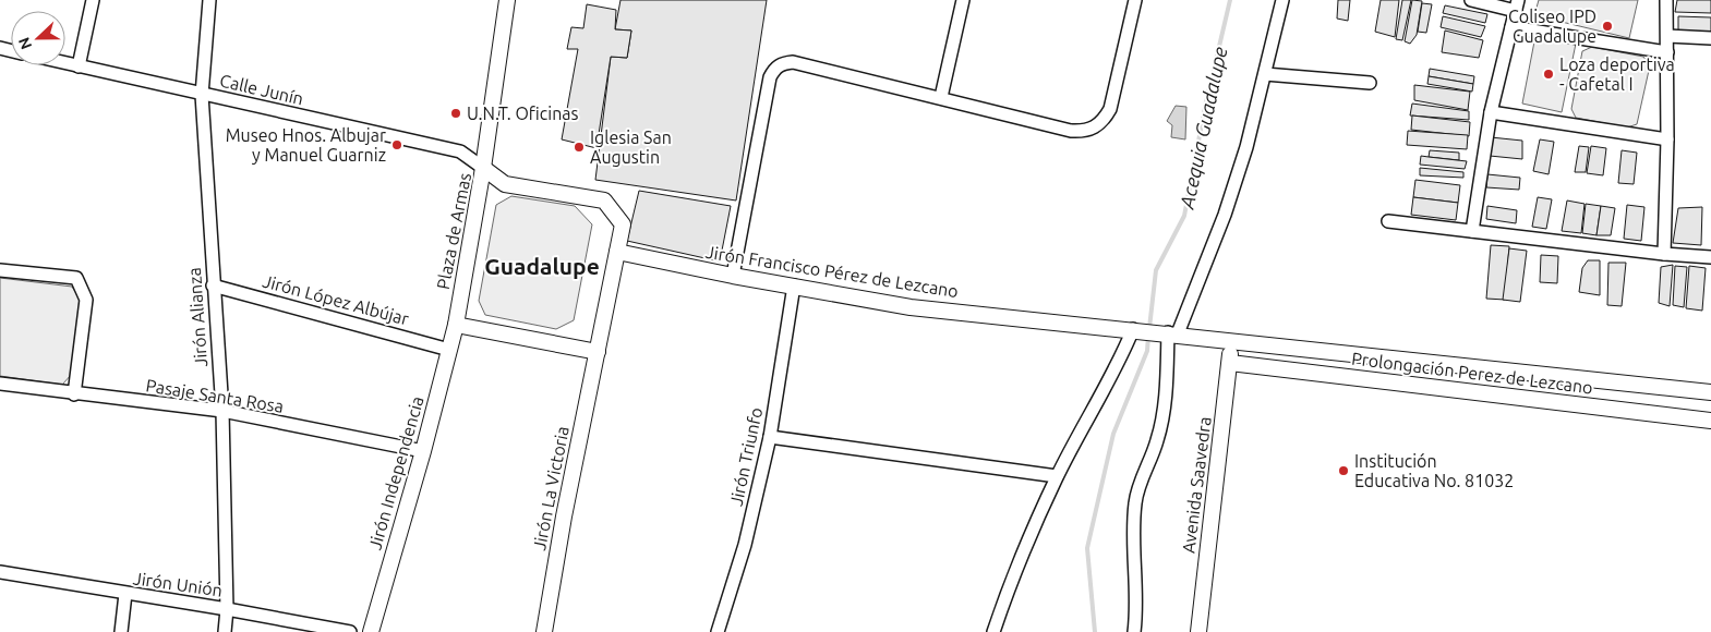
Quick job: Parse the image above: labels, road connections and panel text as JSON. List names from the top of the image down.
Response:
{
  "streets": {
    "street": [
      "Calle Junín",
      "Plaza de Armas",
      "Jirón Francisco Pérez de Lezcano",
      "Jirón López Albújar",
      "Jirón Alianza",
      "Prolongación Perez de Lezcano",
      "Pasaje Santa Rosa",
      "Jirón Triunfo",
      "Jirón Independencia",
      "Avenida Saavedra",
      "Jirón La Victoria",
      "Jirón Unión"
    ]
  },
  "crossings": [
    ["Calle Junín", "Plaza de Armas"],
    ["Calle Junín", "Jirón Alianza"],
    ["Plaza de Armas", "Jirón Francisco Pérez de Lezcano"],
    ["Plaza de Armas", "Jirón Independencia"],
    ["Plaza de Armas", "Jirón La Victoria"],
    ["Jirón Francisco Pérez de Lezcano", "Prolongación Perez de Lezcano"],
    ["Jirón Francisco Pérez de Lezcano", "Jirón Triunfo"],
    ["Jirón Francisco Pérez de Lezcano", "Avenida Saavedra"],
    ["Jirón López Albújar", "Jirón Alianza"],
    ["Jirón López Albújar", "Jirón Independencia"],
    ["Jirón Alianza", "Pasaje Santa Rosa"],
    ["Jirón Alianza", "Jirón Unión"],
    ["Prolongación Perez de Lezcano", "Avenida Saavedra"],
    ["Pasaje Santa Rosa", "Jirón Independencia"]
  ],
  "districts": ["Guadalupe"],
  "water": ["Acequia Guadalupe"],
  "places": [
    "Coliseo IPD Guadalupe",
    "Loza deportiva - Cafetal I",
    "U.N.T. Oficinas",
    "Museo Hnos. Albujar y Manuel Guarniz",
    "Iglesia San Augustin",
    "Institución Educativa No. 81032"
  ],
  "north": "left"
}
